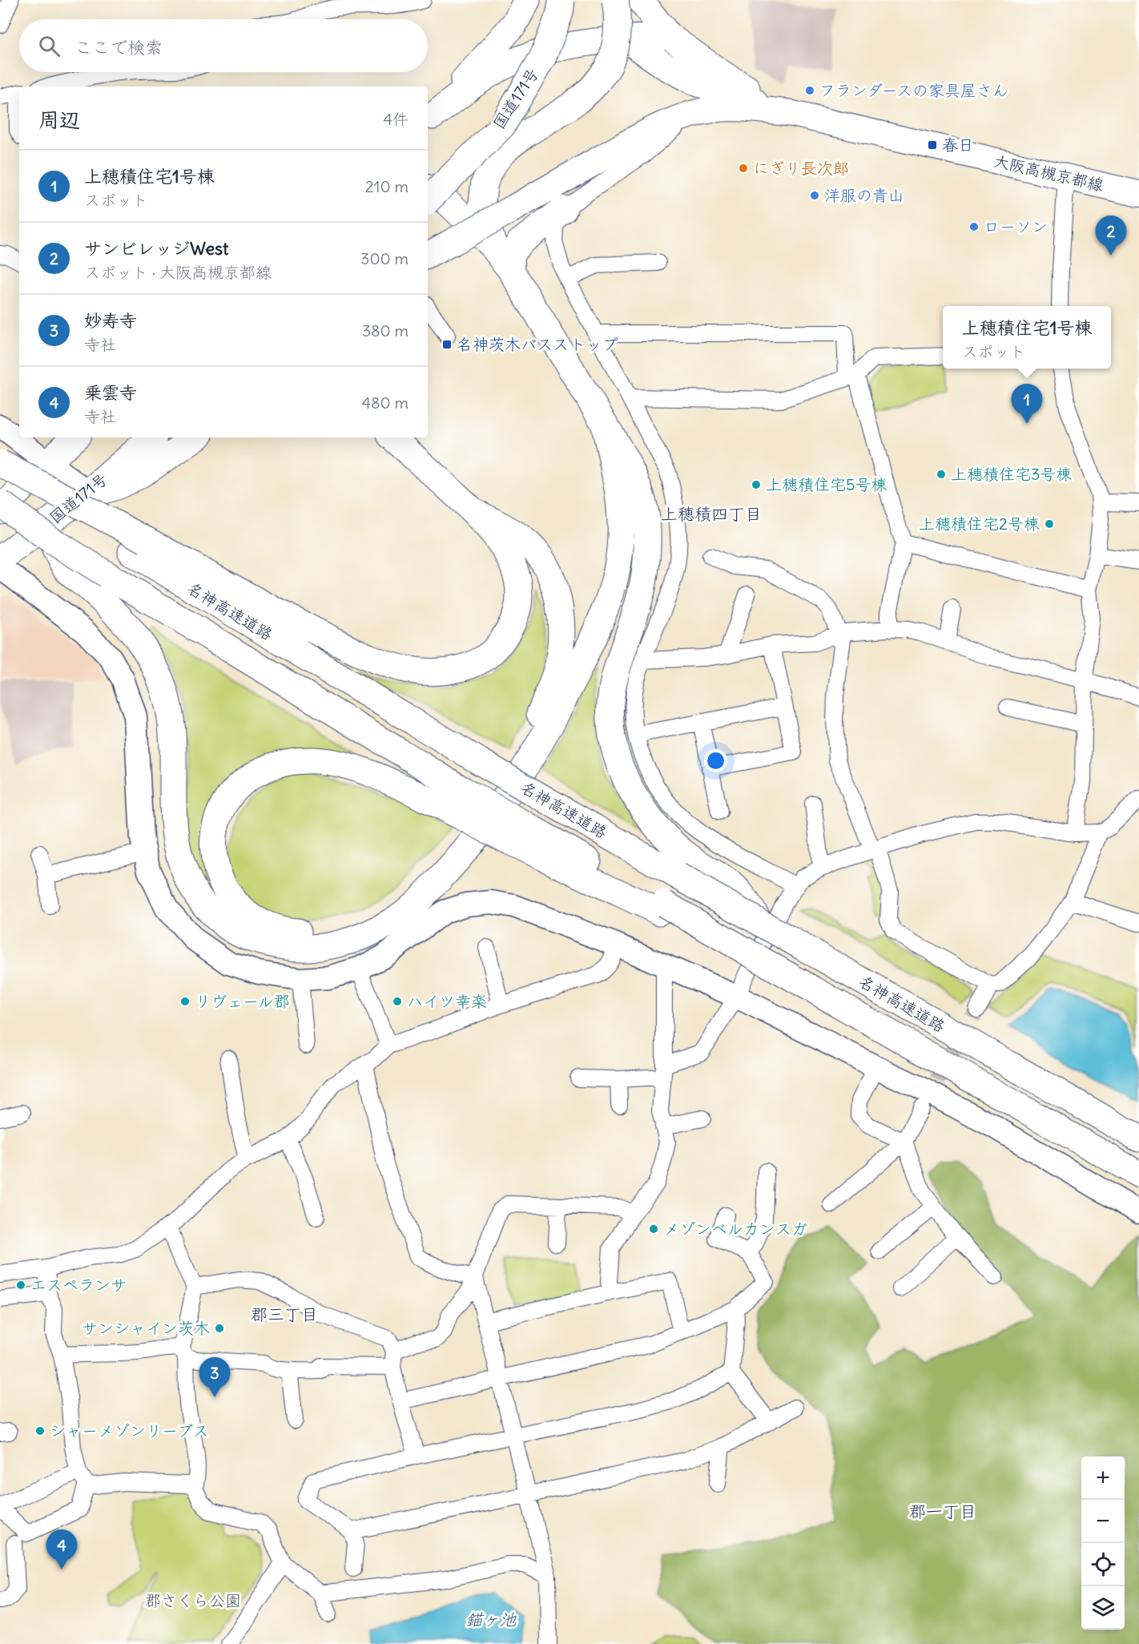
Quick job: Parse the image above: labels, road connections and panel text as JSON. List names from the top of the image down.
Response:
{
  "streets": {
    "highway": ["国道171号", "名神高速道路"],
    "main road": ["大阪高槻京都線"]
  },
  "districts": ["上穂積四丁目", "郡三丁目", "郡一丁目"],
  "water": ["錨ヶ池"],
  "parks": ["郡さくら公園"],
  "places": {
    "other": [
      "フランダースの家具屋さん",
      "にぎり長次郎",
      "洋服の青山",
      "ローソン",
      "上穂積住宅3号棟",
      "上穂積住宅5号棟",
      "上穂積住宅2号棟",
      "リヴェール郡",
      "ハイツ幸楽",
      "メゾンベルカンスガ",
      "エスペランサ",
      "サンシャイン茨木",
      "シャーメゾンリーブス"
    ],
    "transit": ["春日", "名神茨木バスストップ"]
  },
  "page": {
    "search": "ここで検索",
    "heading": ["周辺", "4件"],
    "list": [
      {
        "mark": "1",
        "name": "上穂積住宅1号棟",
        "note": "スポット",
        "value": "210 m"
      },
      {
        "mark": "2",
        "name": "サンビレッジWest",
        "note": "スポット · 大阪高槻京都線",
        "value": "300 m"
      },
      {
        "mark": "3",
        "name": "妙寿寺",
        "note": "寺社",
        "value": "380 m"
      },
      {
        "mark": "4",
        "name": "乗雲寺",
        "note": "寺社",
        "value": "480 m"
      }
    ],
    "pins": [
      "2",
      "1",
      "3",
      "4"
    ],
    "popup": ["上穂積住宅1号棟", "スポット"],
    "map_buttons": ["+", "−"]
  }
}
